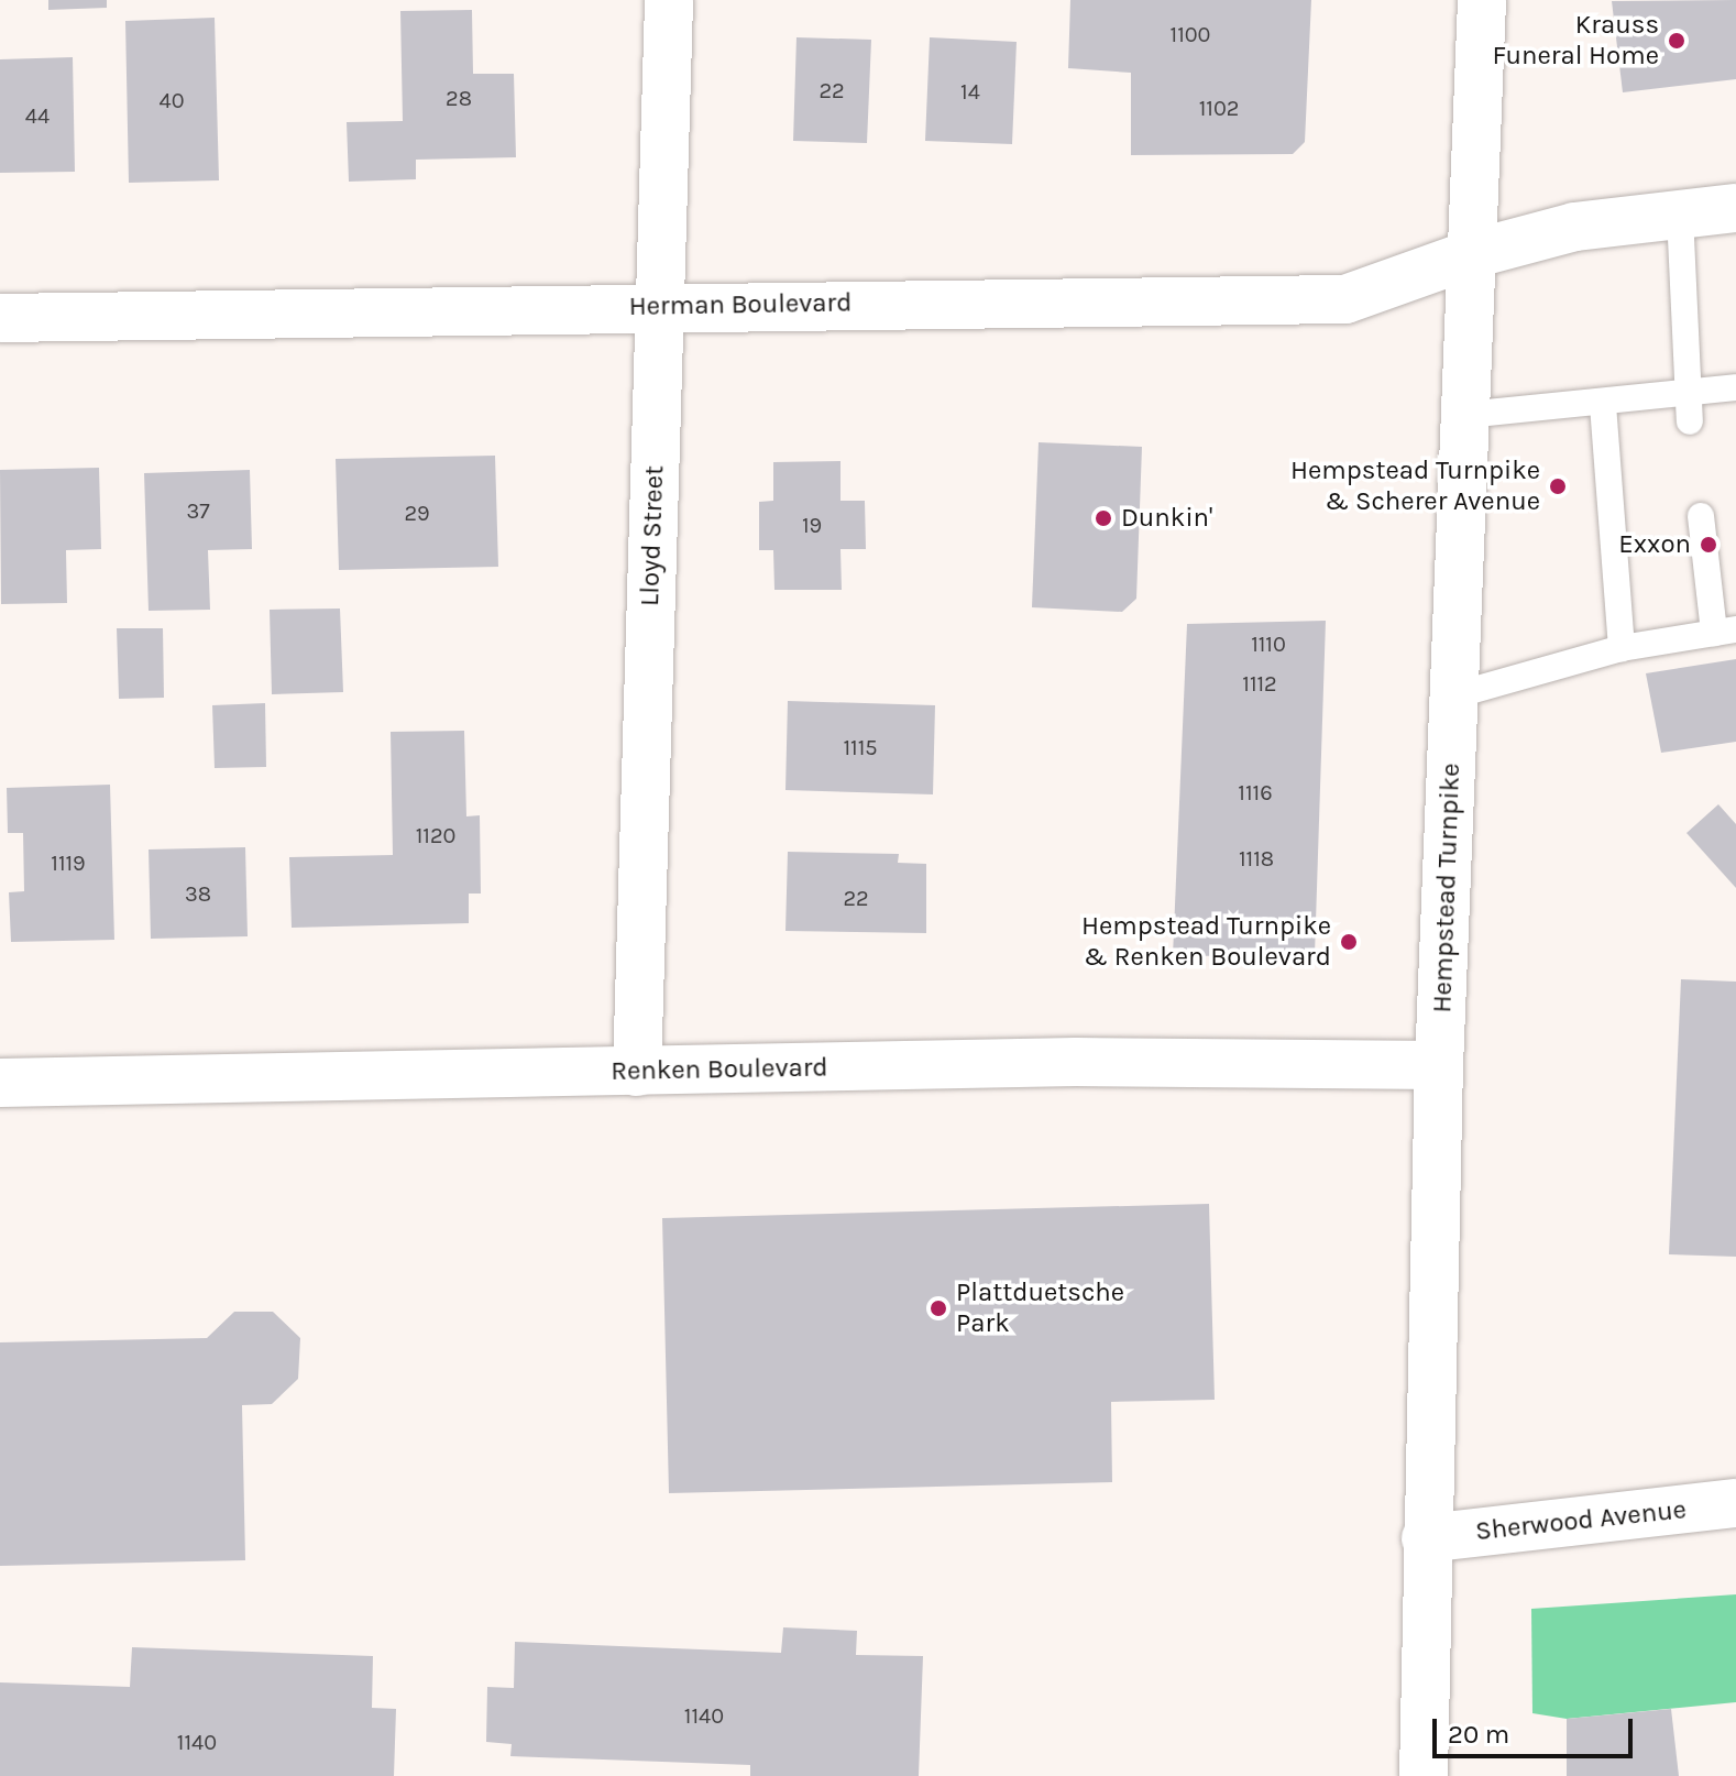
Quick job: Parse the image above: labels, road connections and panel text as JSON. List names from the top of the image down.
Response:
{
  "streets": {
    "street": [
      "Herman Boulevard",
      "Lloyd Street",
      "Hempstead Turnpike",
      "Renken Boulevard",
      "Sherwood Avenue"
    ]
  },
  "crossings": [
    ["Herman Boulevard", "Lloyd Street"],
    ["Herman Boulevard", "Hempstead Turnpike"],
    ["Lloyd Street", "Renken Boulevard"],
    ["Hempstead Turnpike", "Renken Boulevard"],
    ["Hempstead Turnpike", "Sherwood Avenue"]
  ],
  "places": [
    "Krauss Funeral Home",
    "Hempstead Turnpike & Scherer Avenue",
    "Dunkin'",
    "Exxon",
    "Hempstead Turnpike & Renken Boulevard",
    "Plattduetsche Park"
  ],
  "house_numbers": [
    "1100",
    "22",
    "14",
    "28",
    "40",
    "1102",
    "44",
    "37",
    "29",
    "19",
    "1110",
    "1112",
    "1115",
    "1116",
    "1120",
    "1118",
    "1119",
    "38",
    "22",
    "1140",
    "1140"
  ],
  "scale_bar": "20 m"
}
